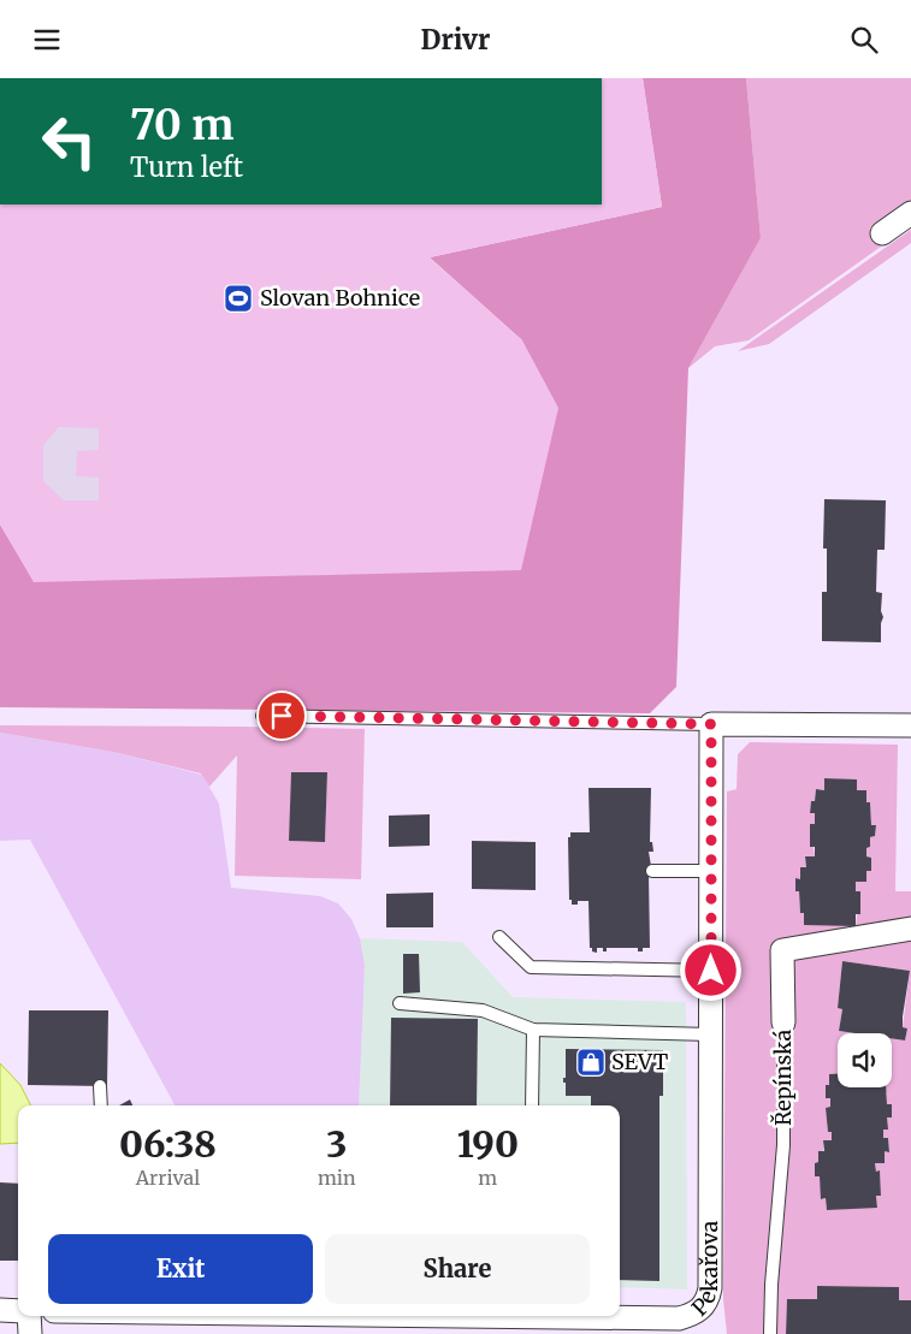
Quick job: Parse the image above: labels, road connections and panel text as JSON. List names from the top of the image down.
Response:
{
  "streets": {
    "street": ["Řepínská", "Pekařova"]
  },
  "places": {
    "sports": ["Slovan Bohnice"],
    "shop": ["SEVT"]
  },
  "page": {
    "header": "Drivr",
    "turn": ["70 m", "Turn left"],
    "eta": [
      "06:38",
      "Arrival",
      "3",
      "min",
      "190",
      "m"
    ],
    "buttons": ["Exit", "Share"]
  }
}
